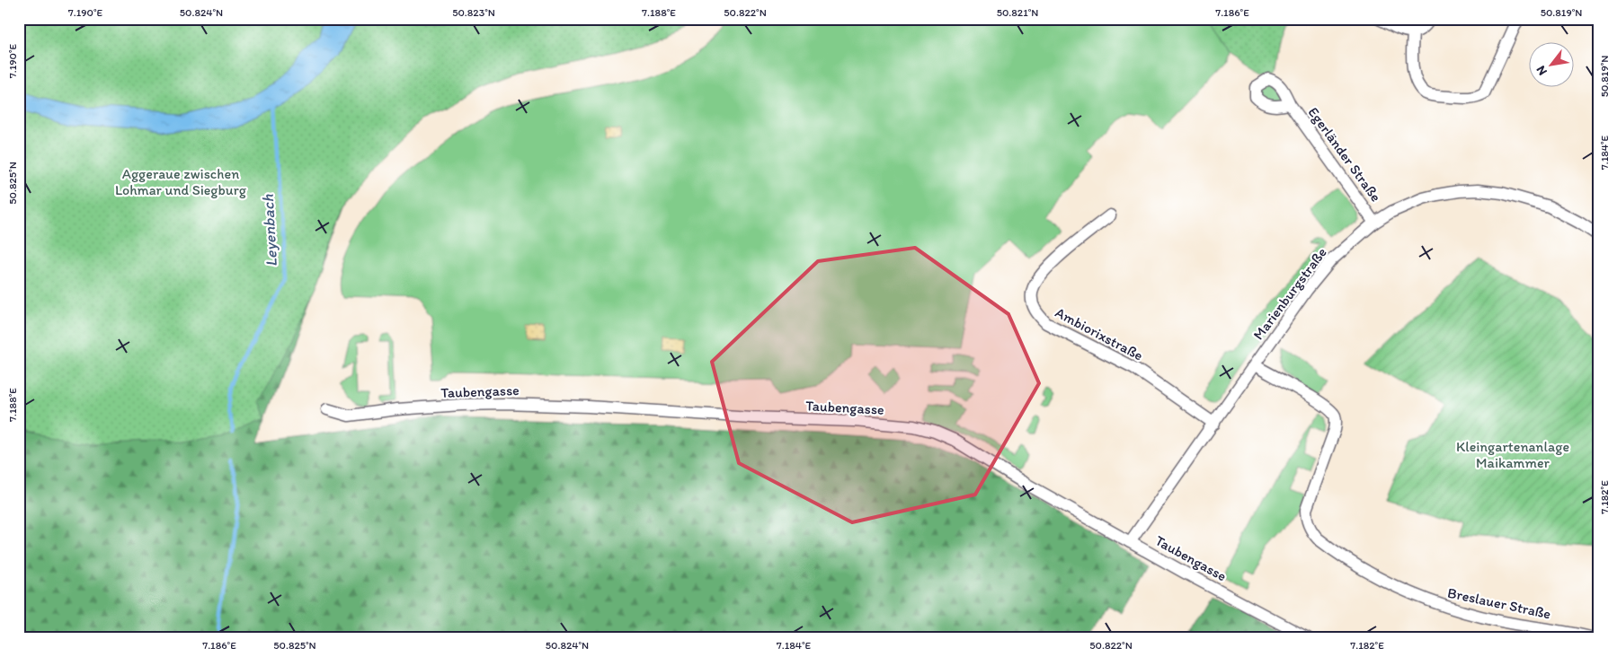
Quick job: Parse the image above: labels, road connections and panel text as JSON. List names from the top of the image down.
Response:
{
  "streets": {
    "street": [
      "Egerländer Straße",
      "Marienburgstraße",
      "Ambiorixstraße",
      "Taubengasse",
      "Breslauer Straße"
    ]
  },
  "crossings": [
    ["Egerländer Straße", "Marienburgstraße"],
    ["Marienburgstraße", "Ambiorixstraße"],
    ["Marienburgstraße", "Taubengasse"],
    ["Marienburgstraße", "Breslauer Straße"]
  ],
  "water": ["Leyenbach"],
  "parks": ["Aggeraue zwischen Lohmar und Siegburg", "Kleingartenanlage Maikammer"],
  "north": "bottom left",
  "coordinates": [
    "7.190°E",
    "50.824°N",
    "50.823°N",
    "7.188°E",
    "50.822°N",
    "50.821°N",
    "7.186°E",
    "50.819°N",
    "7.184°E",
    "50.825°N",
    "7.182°E"
  ]
}
